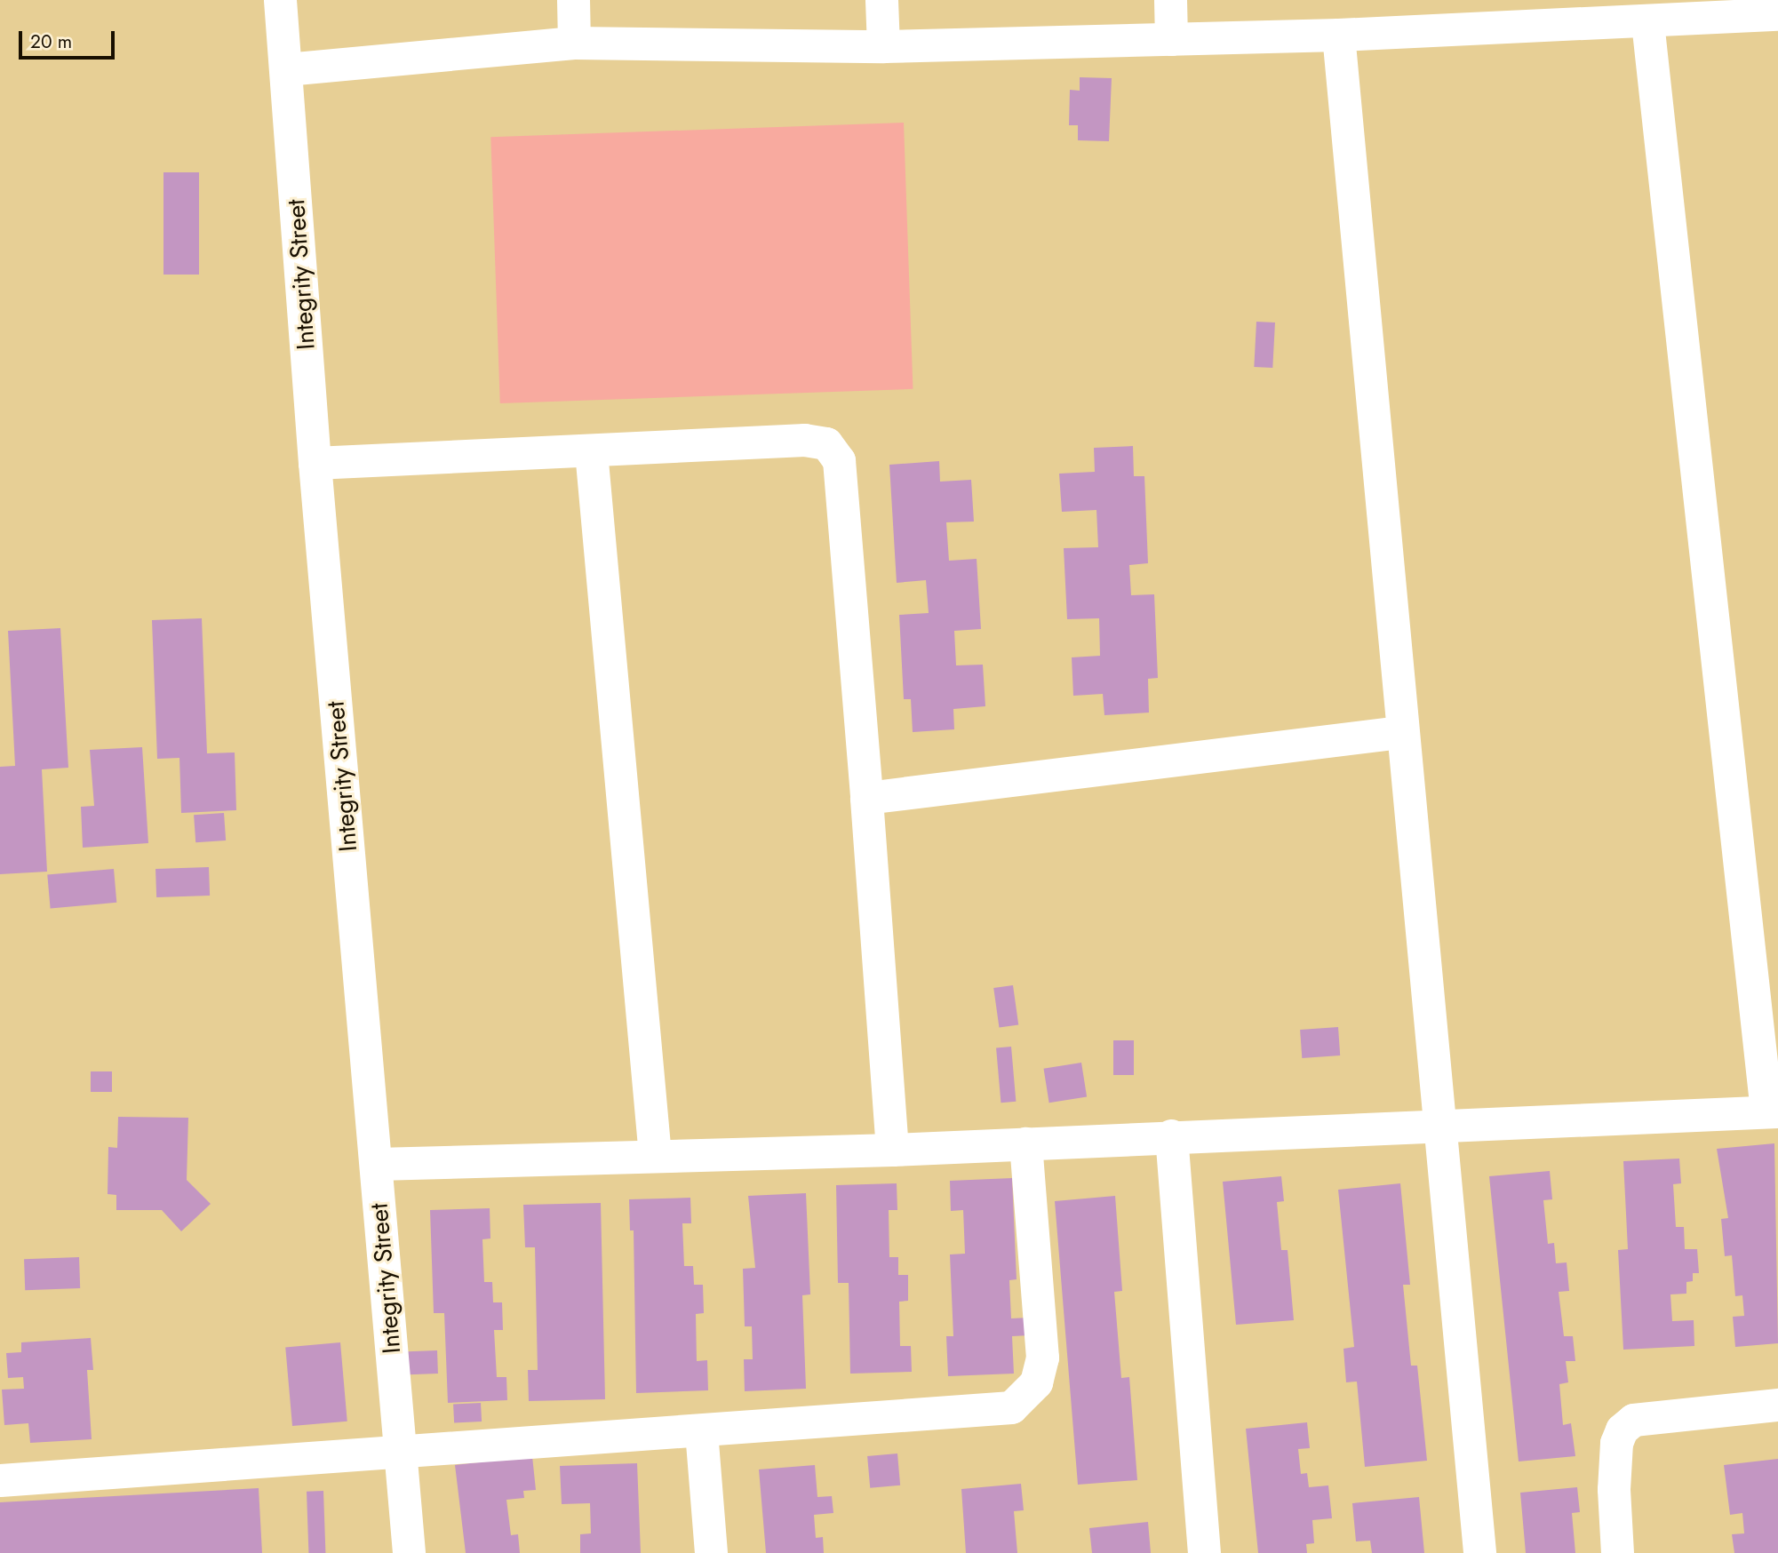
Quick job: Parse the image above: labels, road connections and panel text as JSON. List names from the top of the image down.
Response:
{
  "streets": {
    "street": ["Integrity Street"]
  },
  "scale_bar": "20 m"
}
